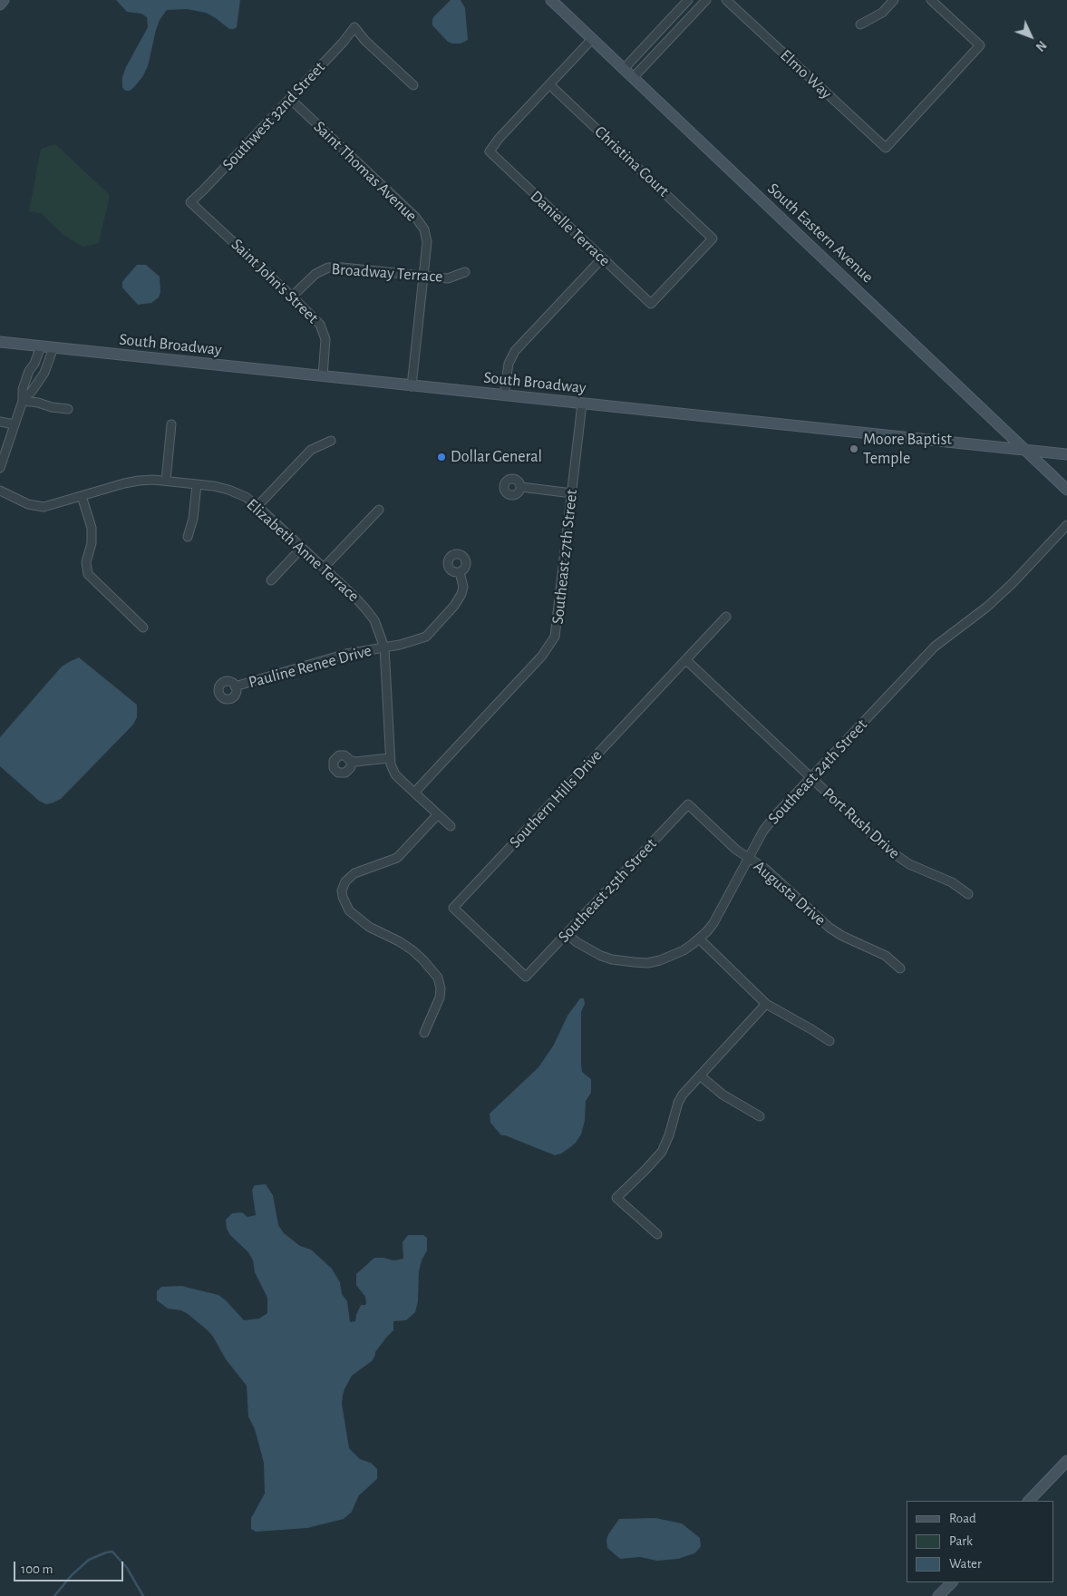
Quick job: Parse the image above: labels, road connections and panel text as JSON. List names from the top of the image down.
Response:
{
  "streets": {
    "street": [
      "Elmo Way",
      "Southwest 32nd Street",
      "Christina Court",
      "Saint Thomas Avenue",
      "Danielle Terrace",
      "South Eastern Avenue",
      "Broadway Terrace",
      "Saint John's Street",
      "South Broadway",
      "Elizabeth Anne Terrace",
      "Southeast 27th Street",
      "Pauline Renee Drive",
      "Southeast 24th Street",
      "Southern Hills Drive",
      "Port Rush Drive",
      "Southeast 25th Street",
      "Augusta Drive"
    ]
  },
  "crossings": [
    ["Southwest 32nd Street", "Saint Thomas Avenue"],
    ["Southwest 32nd Street", "Saint John's Street"],
    ["Christina Court", "Danielle Terrace"],
    ["Saint Thomas Avenue", "Broadway Terrace"],
    ["Saint Thomas Avenue", "South Broadway"],
    ["South Eastern Avenue", "South Broadway"],
    ["Broadway Terrace", "Saint John's Street"],
    ["Saint John's Street", "South Broadway"],
    ["South Broadway", "Southeast 27th Street"],
    ["Elizabeth Anne Terrace", "Southeast 27th Street"],
    ["Elizabeth Anne Terrace", "Pauline Renee Drive"],
    ["Southeast 24th Street", "Port Rush Drive"],
    ["Southeast 24th Street", "Southeast 25th Street"],
    ["Southeast 24th Street", "Augusta Drive"],
    ["Southern Hills Drive", "Port Rush Drive"],
    ["Southern Hills Drive", "Southeast 25th Street"],
    ["Southeast 25th Street", "Augusta Drive"]
  ],
  "places": ["Moore Baptist Temple", "Dollar General"],
  "legend": ["Road", "Park", "Water"],
  "scale_bar": "100 m",
  "north": "bottom right"
}
